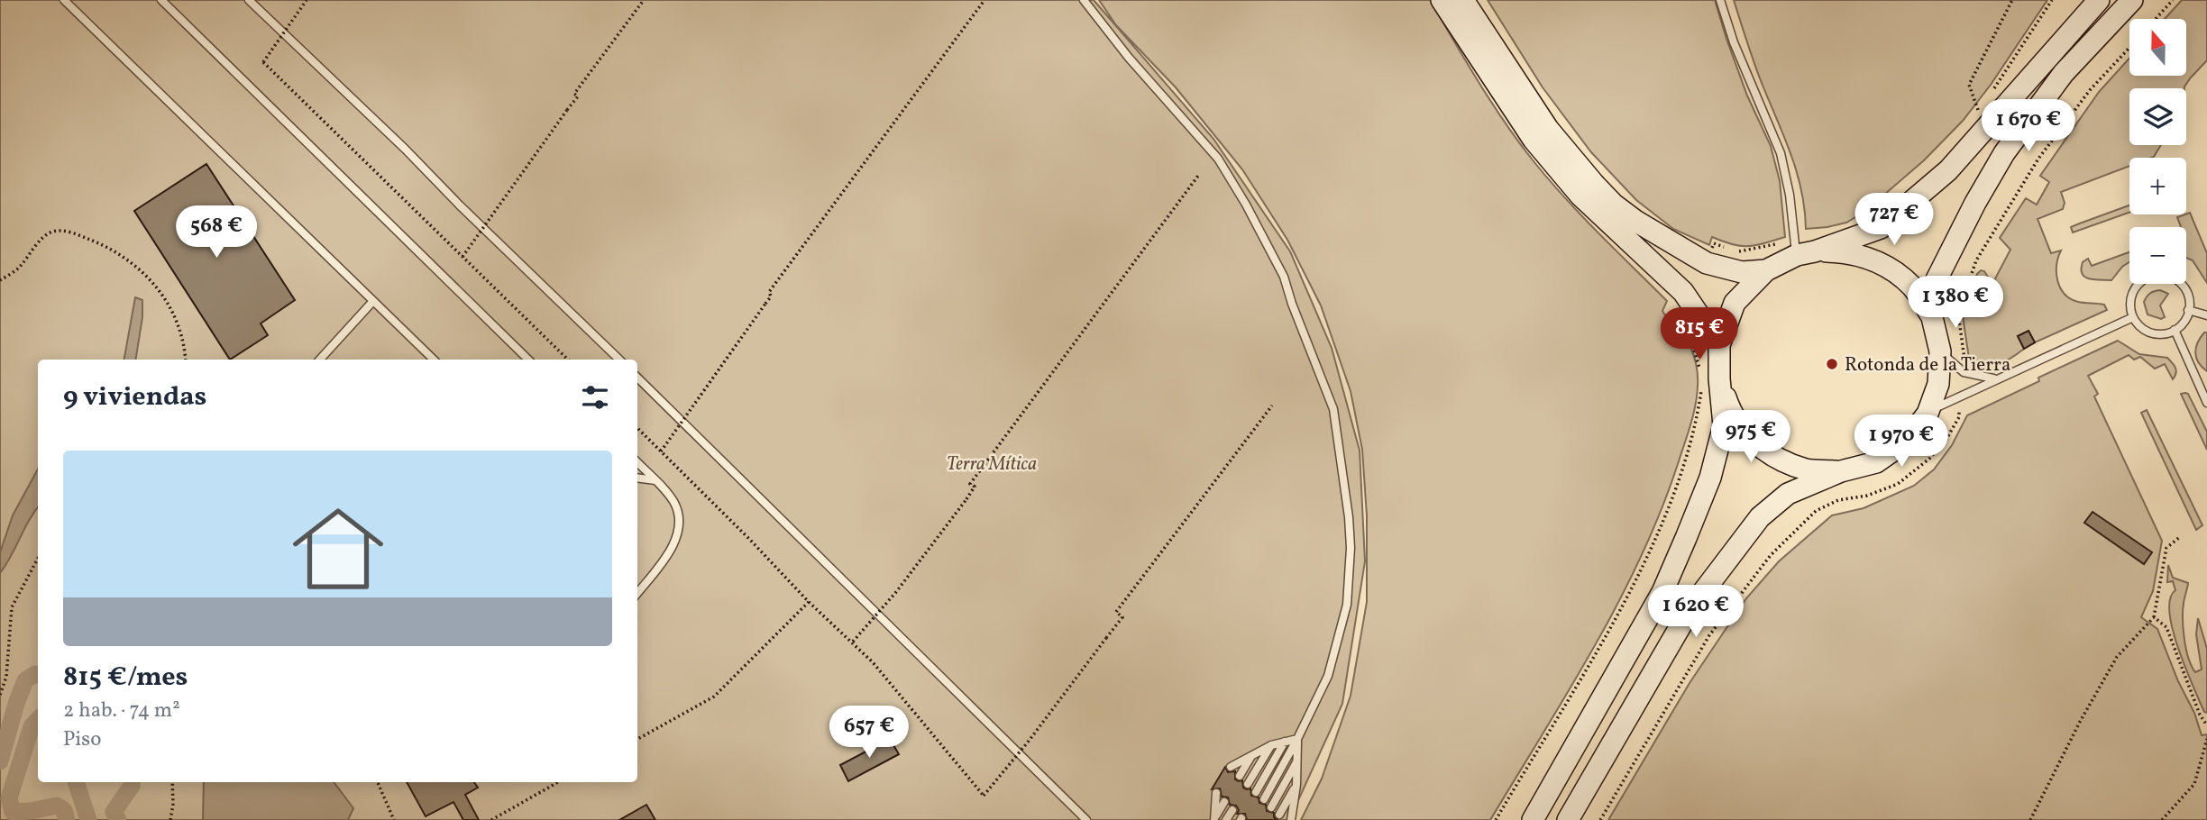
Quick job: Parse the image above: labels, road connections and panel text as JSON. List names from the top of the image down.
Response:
{
  "parks": ["Terra Mítica"],
  "places": ["Rotonda de la Tierra"],
  "north": "top",
  "page": {
    "map_buttons": ["+", "−"],
    "price": [
      "1 670 €",
      "727 €",
      "568 €",
      "1 380 €",
      "815 €",
      "975 €",
      "1 970 €",
      "1 620 €",
      "657 €"
    ],
    "heading": "9 viviendas",
    "list": [
      {
        "name": "815 €/mes",
        "note": "2 hab. · 74 m² · Piso"
      }
    ]
  }
}
